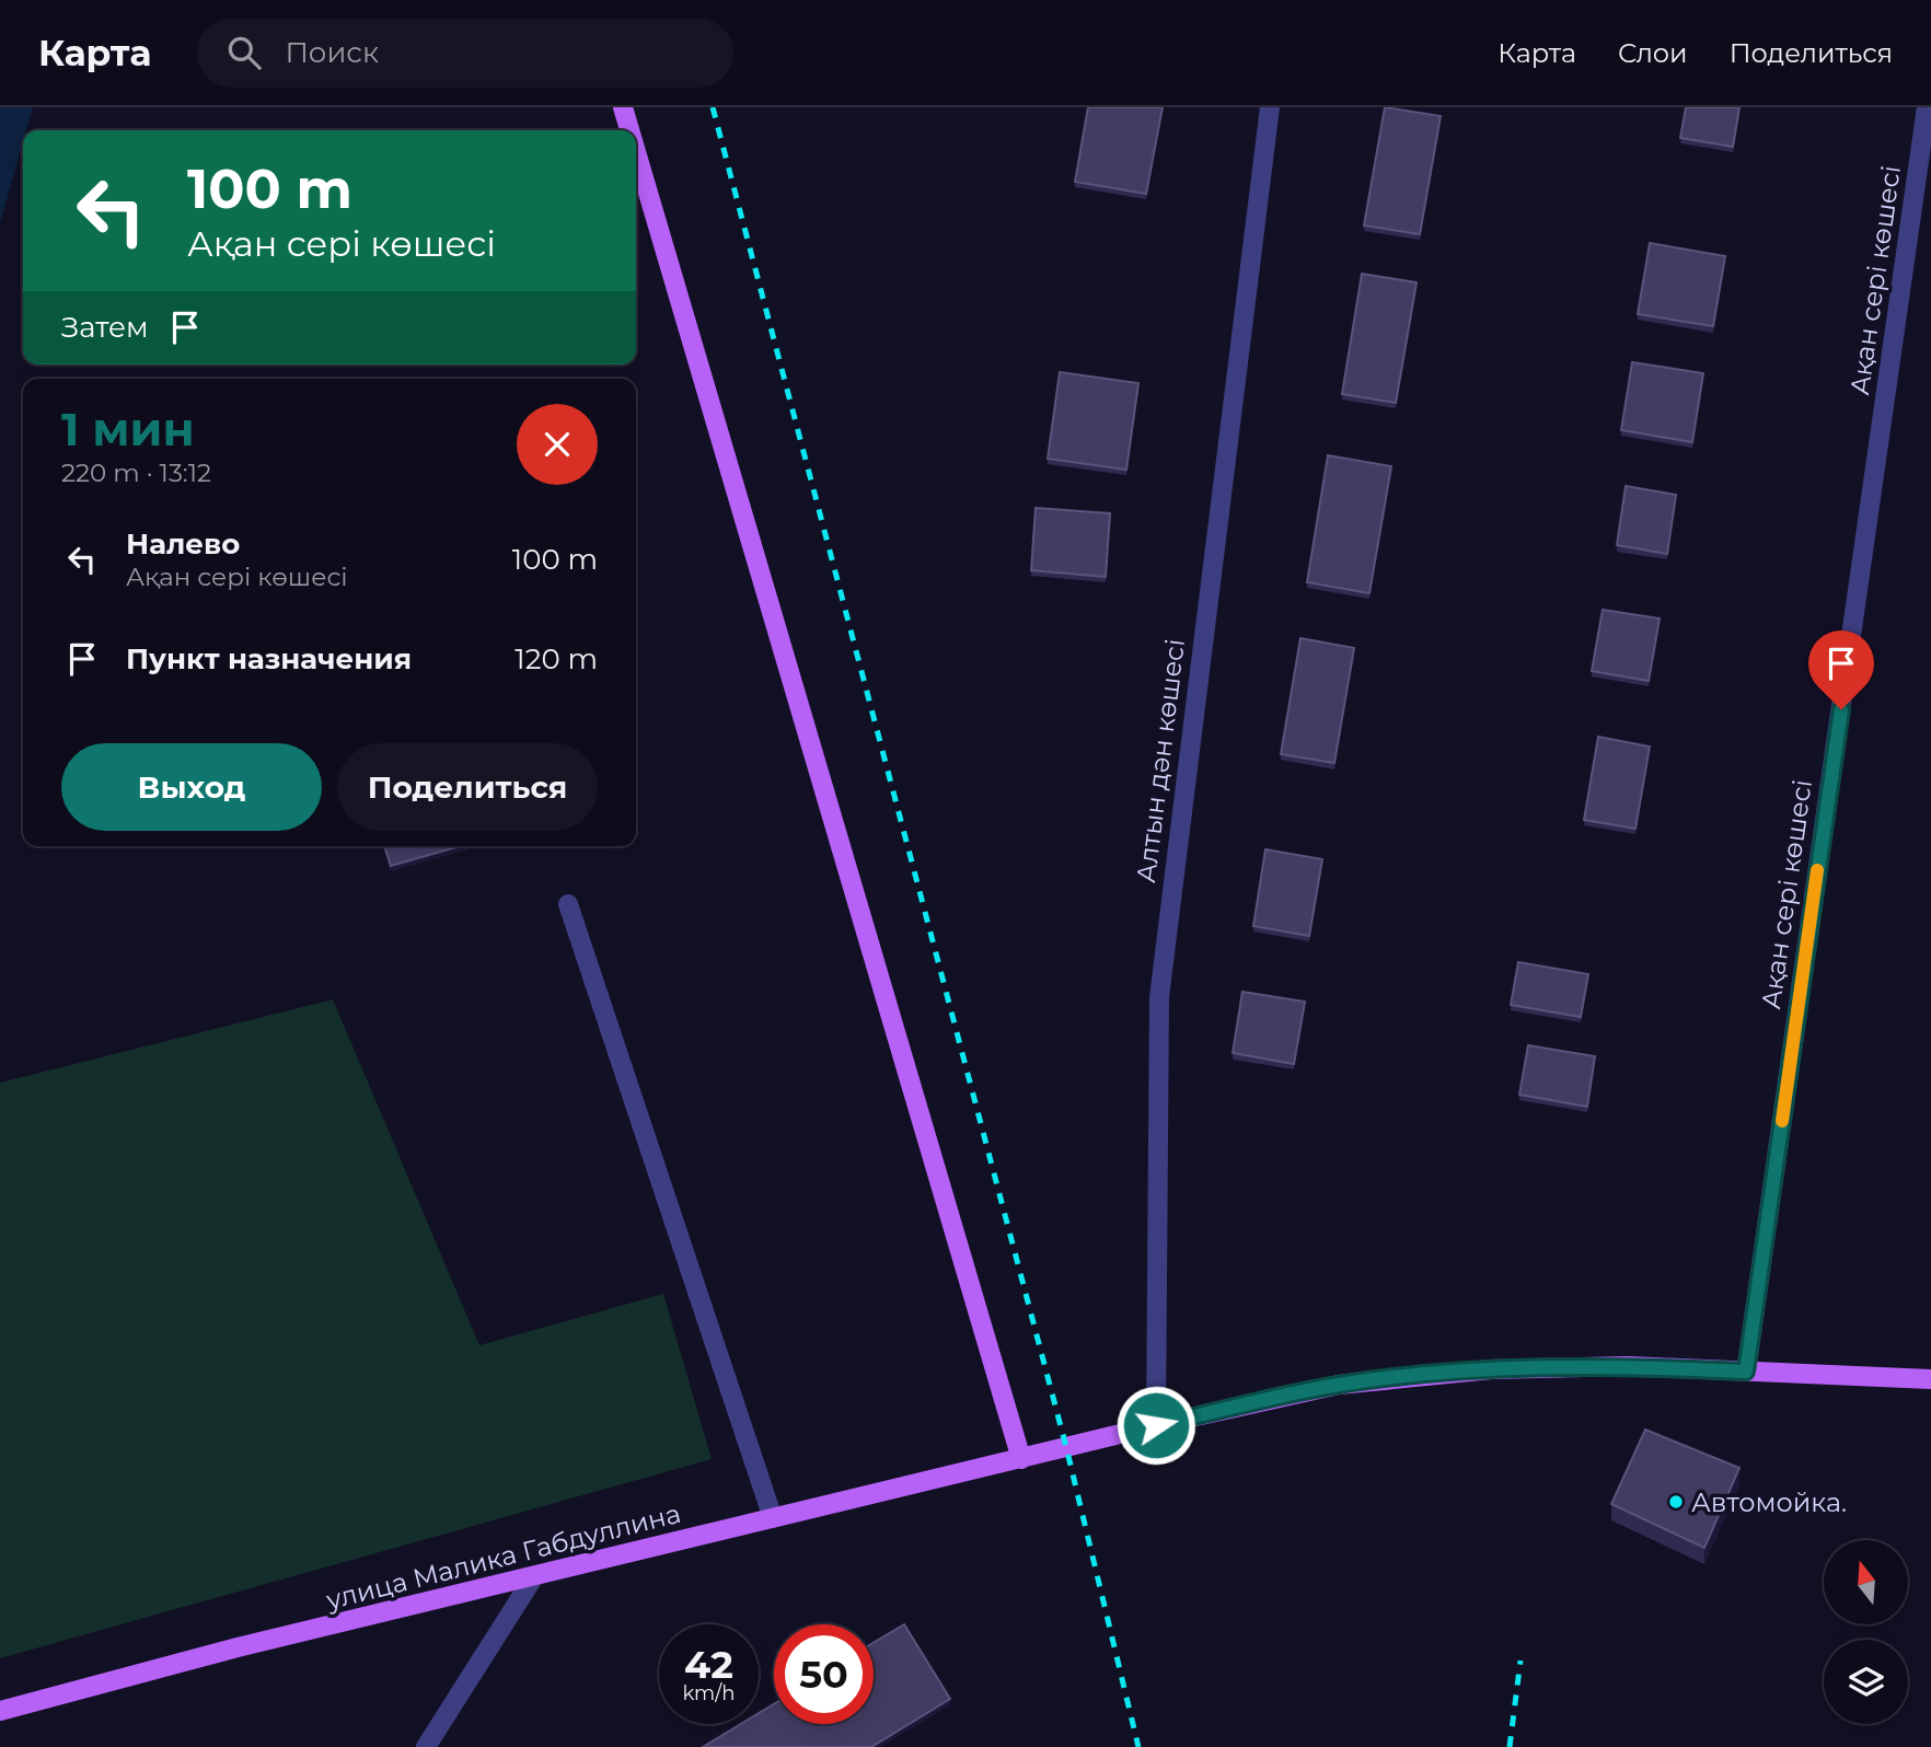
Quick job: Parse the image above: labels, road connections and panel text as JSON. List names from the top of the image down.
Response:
{
  "streets": {
    "main road": ["улица Малика Габдуллина"],
    "street": ["Ақан сері көшесі", "Алтын дән көшесі"]
  },
  "crossings": [
    ["Алтын дән көшесі", "улица Малика Габдуллина"]
  ],
  "places": ["Автомойка."],
  "north": "top",
  "page": {
    "header": "Карта",
    "search": "Поиск",
    "nav": ["Карта", "Слои", "Поделиться"],
    "turn": ["100 m", "Ақан сері көшесі"],
    "then": "Затем",
    "heading": ["1 мин", "220 m · 13:12"],
    "list": [
      {
        "name": "Налево",
        "note": "Ақан сері көшесі",
        "value": "100 m"
      },
      {
        "name": "Пункт назначения",
        "value": "120 m"
      }
    ],
    "buttons": ["Выход", "Поделиться"],
    "speed": "42 km/h",
    "limit": "50"
  }
}
